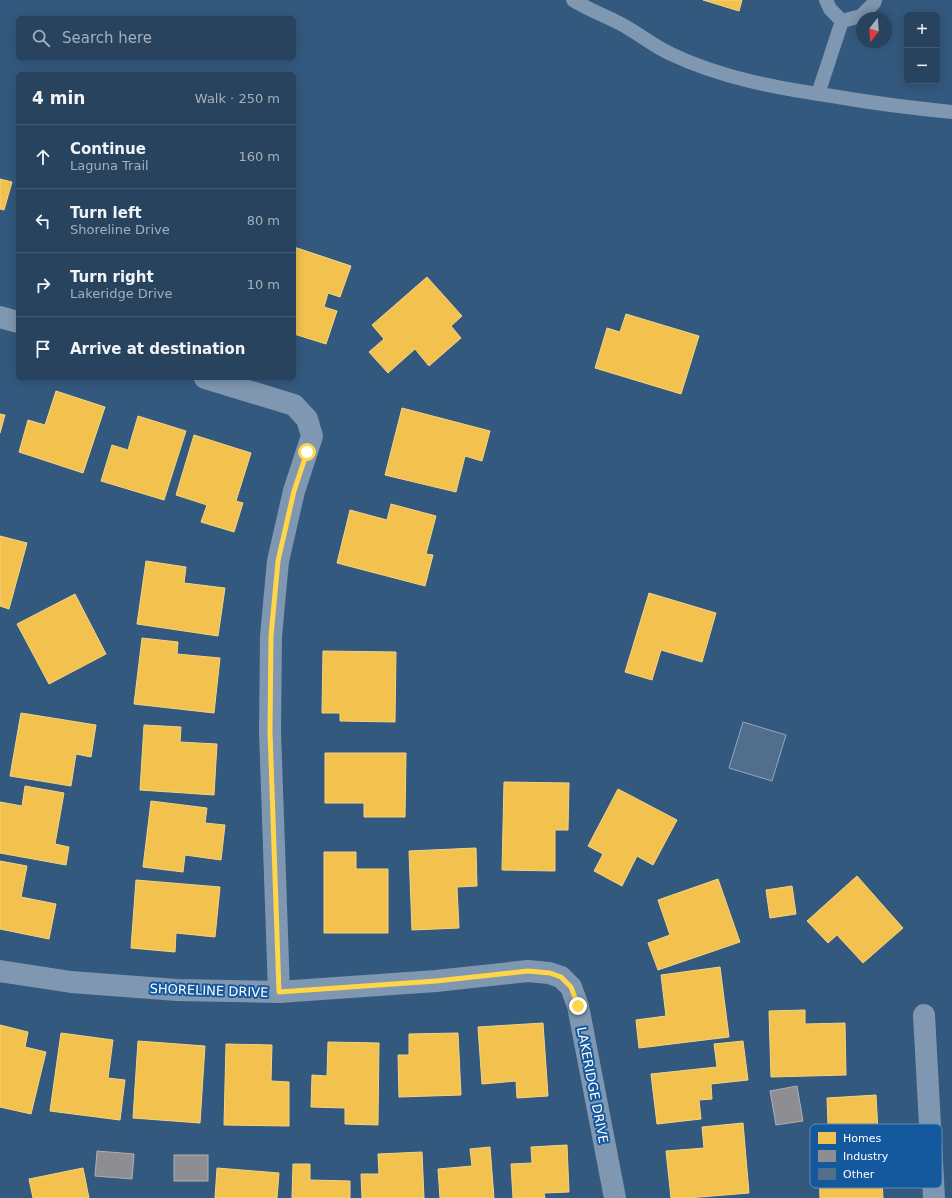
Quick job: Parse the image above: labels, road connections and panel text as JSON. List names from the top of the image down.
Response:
{
  "streets": {
    "street": ["SHORELINE DRIVE", "LAKERIDGE DRIVE"]
  },
  "crossings": [
    ["SHORELINE DRIVE", "LAKERIDGE DRIVE"]
  ],
  "legend": ["Homes", "Industry", "Other"],
  "north": "bottom",
  "page": {
    "map_buttons": ["+", "−"],
    "search": "Search here",
    "heading": ["4 min", "Walk · 250 m"],
    "list": [
      ["Continue", "Laguna Trail", "160 m"],
      ["Turn left", "Shoreline Drive", "80 m"],
      ["Turn right", "Lakeridge Drive", "10 m"],
      "Arrive at destination"
    ]
  }
}
